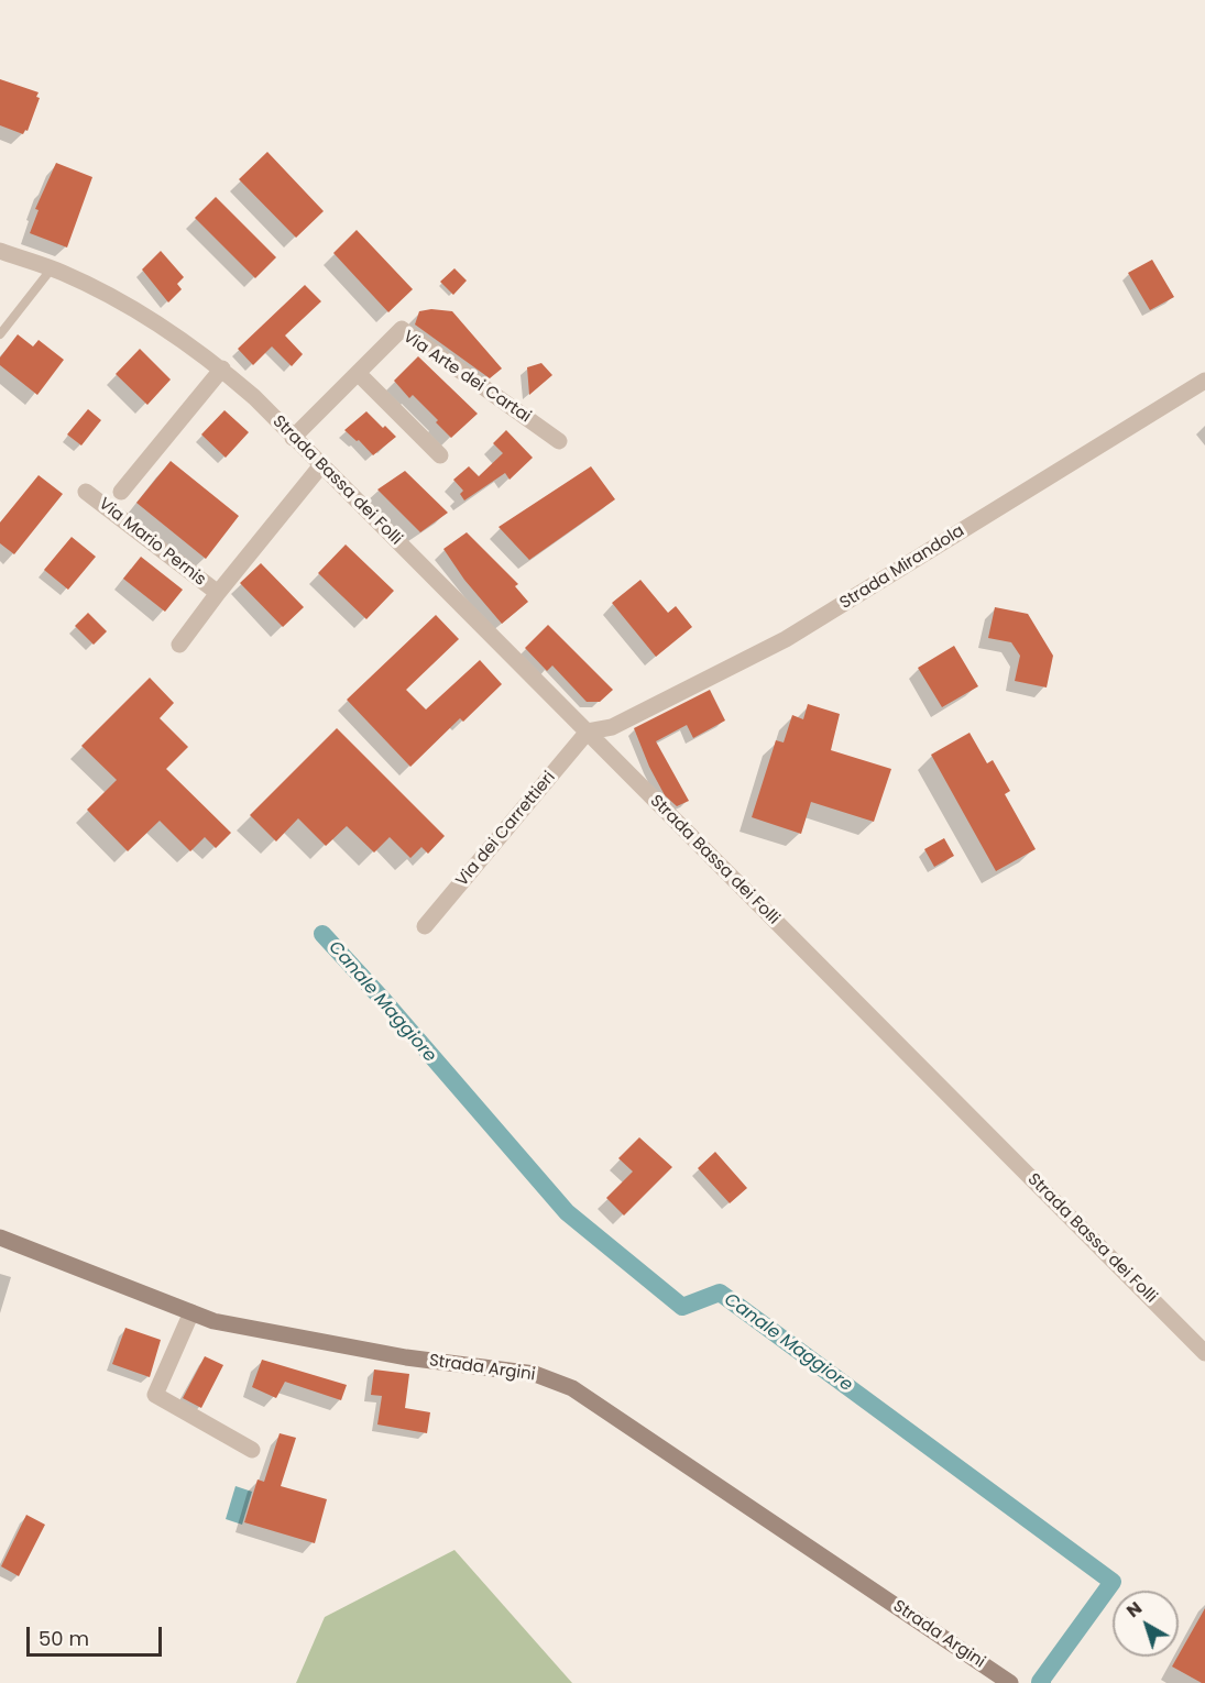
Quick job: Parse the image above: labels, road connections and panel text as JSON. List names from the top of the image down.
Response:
{
  "streets": {
    "main road": ["Strada Argini"],
    "street": [
      "Via Arte dei Cartai",
      "Strada Bassa dei Folli",
      "Via Mario Pernis",
      "Strada Mirandola",
      "Via dei Carrettieri"
    ]
  },
  "crossings": [
    ["Via Arte dei Cartai", "Strada Bassa dei Folli"],
    ["Strada Bassa dei Folli", "Via Mario Pernis"],
    ["Strada Bassa dei Folli", "Strada Mirandola"],
    ["Strada Bassa dei Folli", "Via dei Carrettieri"],
    ["Strada Mirandola", "Via dei Carrettieri"]
  ],
  "water": ["Canale Maggiore"],
  "scale_bar": "50 m",
  "north": "top left"
}
